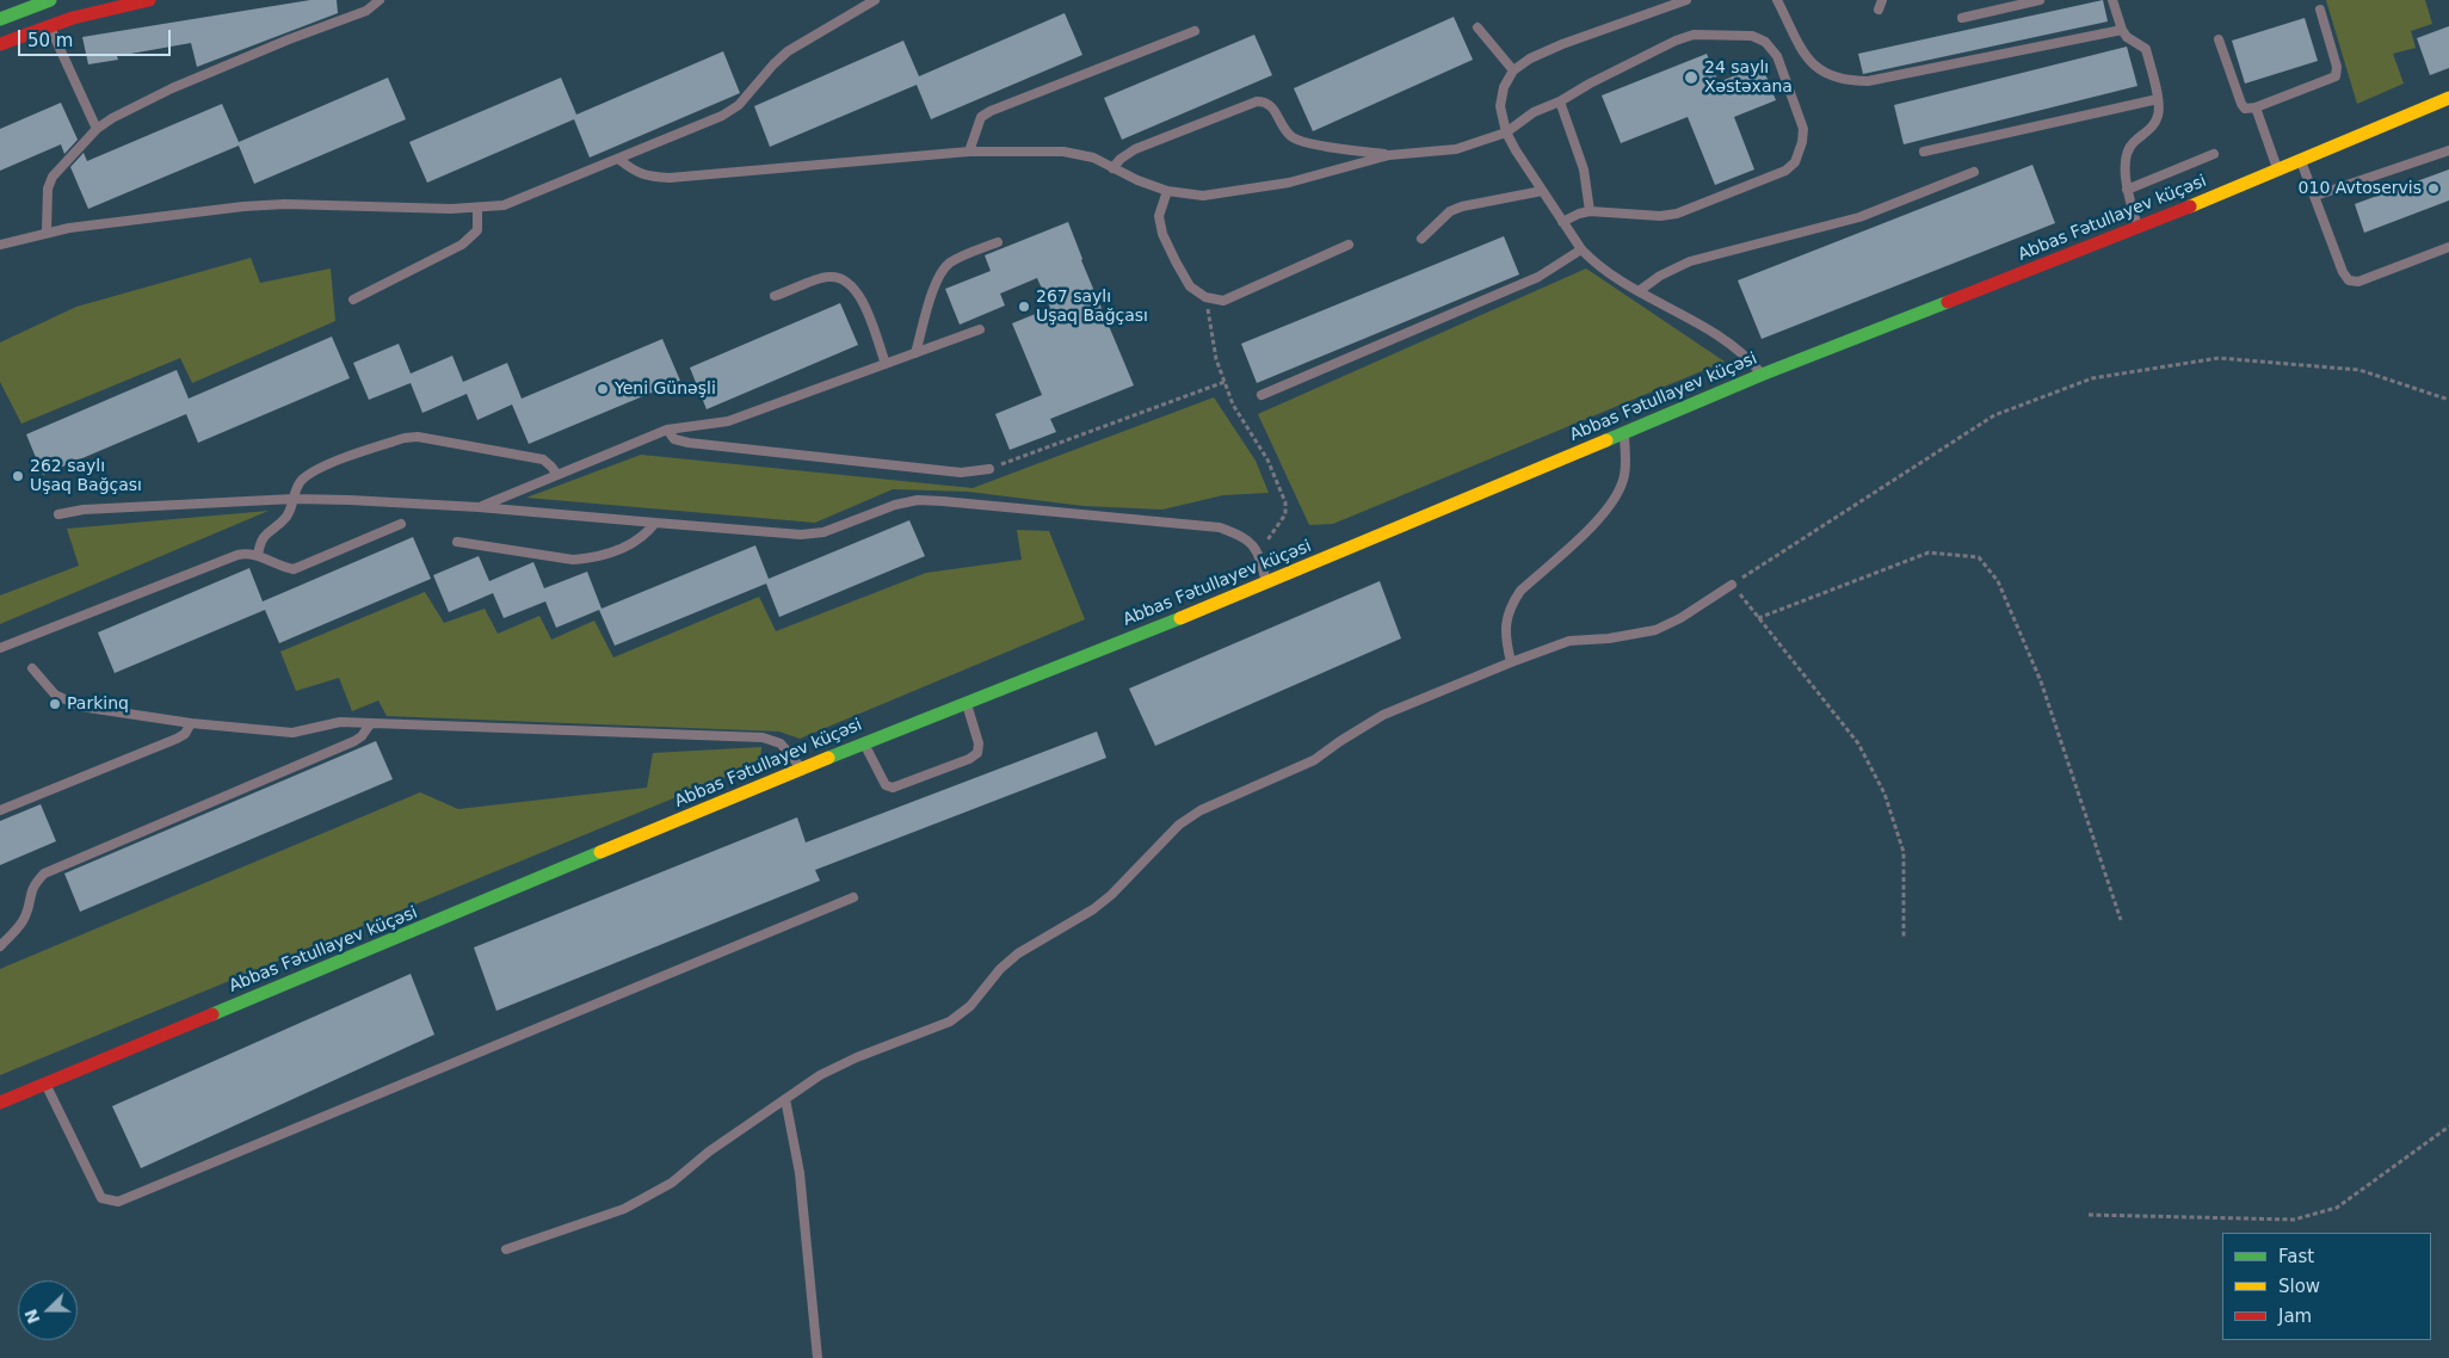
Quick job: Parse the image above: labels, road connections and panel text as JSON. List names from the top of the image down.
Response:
{
  "streets": {
    "main road": ["Abbas Fətullayev küçəsi"]
  },
  "places": [
    "24 saylı Xəstəxana",
    "010 Avtoservis",
    "267 saylı Uşaq Bağçası",
    "Yeni Günəşli",
    "262 saylı Uşaq Bağçası",
    "Parkinq"
  ],
  "legend": ["Fast", "Slow", "Jam"],
  "scale_bar": "50 m",
  "north": "left"
}
